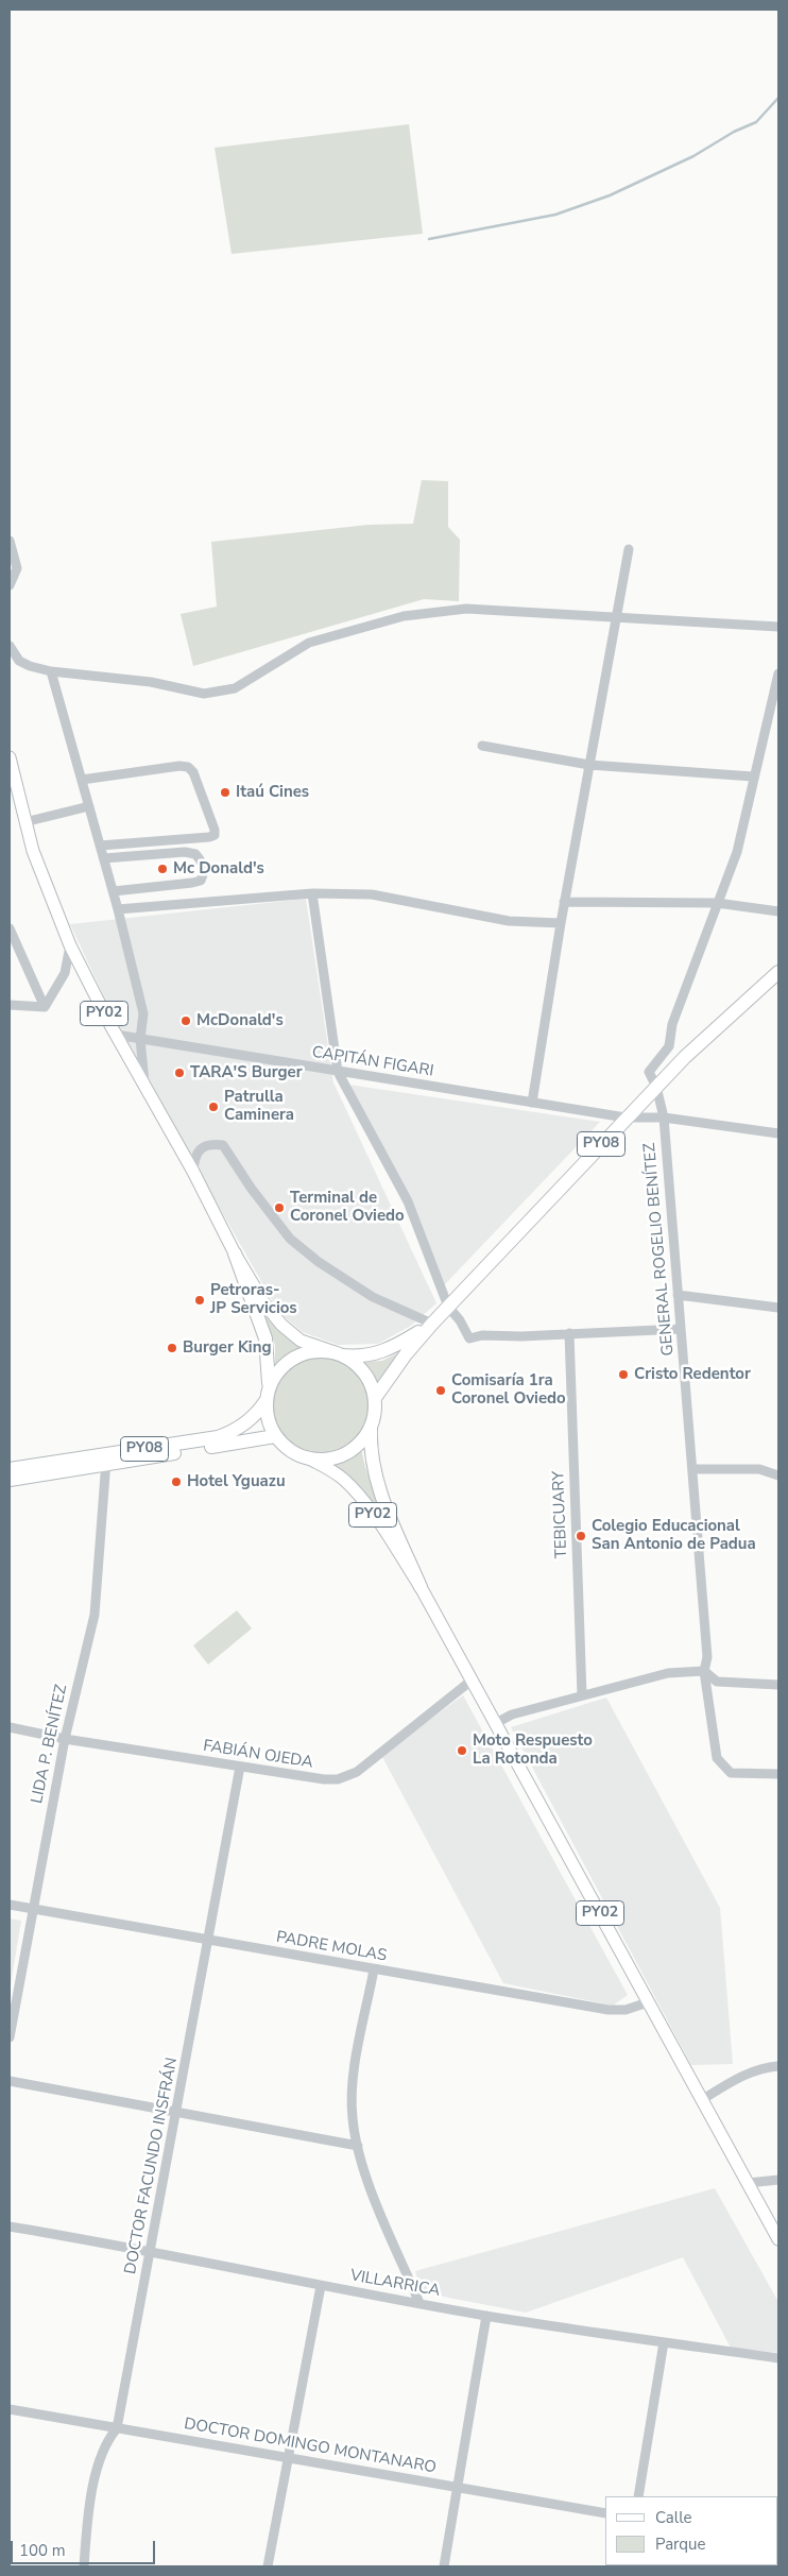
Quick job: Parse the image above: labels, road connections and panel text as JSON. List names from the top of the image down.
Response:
{
  "streets": {
    "highway": ["PY02", "PY08"],
    "street": [
      "CAPITÁN FIGARI",
      "GENERAL ROGELIO BENÍTEZ",
      "TEBICUARY",
      "LIDA P. BENÍTEZ",
      "FABIÁN OJEDA",
      "PADRE MOLAS",
      "DOCTOR FACUNDO INSFRÁN",
      "VILLARRICA",
      "DOCTOR DOMINGO MONTANARO"
    ]
  },
  "crossings": [
    ["PY02", "CAPITÁN FIGARI"],
    ["PY02", "PY08"],
    ["PY02", "FABIÁN OJEDA"],
    ["PY02", "PADRE MOLAS"],
    ["CAPITÁN FIGARI", "PY08"],
    ["CAPITÁN FIGARI", "GENERAL ROGELIO BENÍTEZ"],
    ["PY08", "GENERAL ROGELIO BENÍTEZ"],
    ["PY08", "LIDA P. BENÍTEZ"],
    ["LIDA P. BENÍTEZ", "FABIÁN OJEDA"],
    ["LIDA P. BENÍTEZ", "PADRE MOLAS"],
    ["FABIÁN OJEDA", "DOCTOR FACUNDO INSFRÁN"],
    ["PADRE MOLAS", "DOCTOR FACUNDO INSFRÁN"],
    ["DOCTOR FACUNDO INSFRÁN", "VILLARRICA"],
    ["DOCTOR FACUNDO INSFRÁN", "DOCTOR DOMINGO MONTANARO"]
  ],
  "places": [
    "Itaú Cines",
    "Mc Donald's",
    "McDonald's",
    "TARA'S Burger",
    "Patrulla Caminera",
    "Terminal de Coronel Oviedo",
    "Petroras- JP Servicios",
    "Burger King",
    "Cristo Redentor",
    "Comisaría 1ra Coronel Oviedo",
    "Hotel Yguazu",
    "Colegio Educacional San Antonio de Padua",
    "Moto Respuesto La Rotonda"
  ],
  "legend": ["Calle", "Parque"],
  "scale_bar": "100 m"
}
